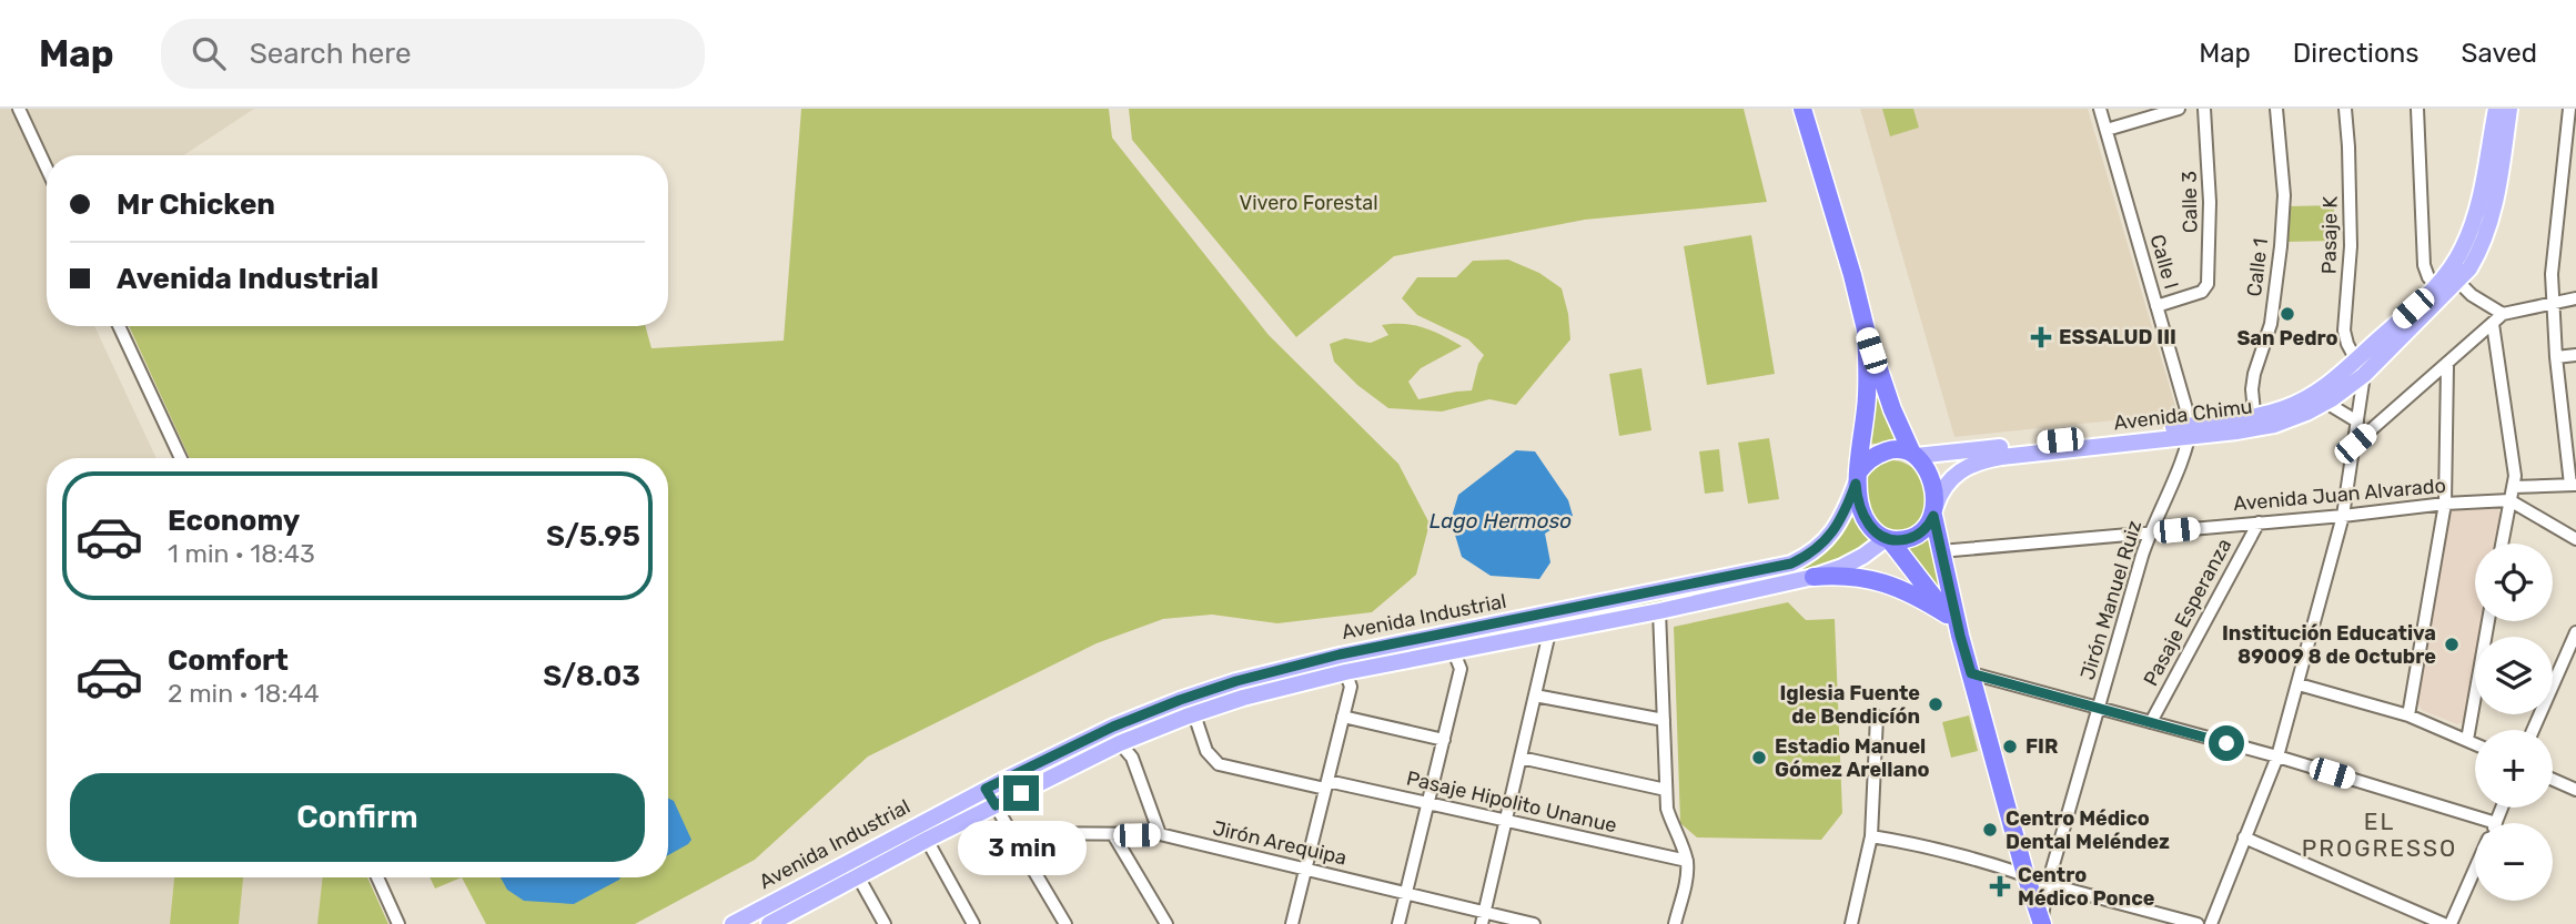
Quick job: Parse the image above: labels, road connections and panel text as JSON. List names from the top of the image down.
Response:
{
  "streets": {
    "main road": ["Avenida Chimu", "Avenida Industrial"],
    "street": [
      "Calle 3",
      "Pasaje K",
      "Calle I",
      "Calle 1",
      "Avenida Juan Alvarado",
      "Jirón Manuel Ruiz",
      "Pasaje Esperanza",
      "Pasaje Hipolito Unanue",
      "Jirón Arequipa"
    ]
  },
  "crossings": [
    ["Calle 3", "Calle I"],
    ["Pasaje K", "Avenida Chimu"],
    ["Calle I", "Avenida Chimu"],
    ["Calle I", "Jirón Manuel Ruiz"],
    ["Calle 1", "Avenida Chimu"],
    ["Avenida Chimu", "Jirón Manuel Ruiz"],
    ["Avenida Chimu", "Avenida Industrial"],
    ["Avenida Juan Alvarado", "Jirón Manuel Ruiz"],
    ["Avenida Juan Alvarado", "Pasaje Esperanza"],
    ["Avenida Industrial", "Pasaje Hipolito Unanue"]
  ],
  "districts": ["EL PROGRESSO"],
  "water": ["Lago Hermoso"],
  "parks": ["Vivero Forestal"],
  "places": {
    "other": [
      "San Pedro",
      "Institución Educativa 89009 8 de Octubre",
      "Iglesia Fuente de Bendicíón",
      "FIR",
      "Estadio Manuel Gómez Arellano",
      "Centro Médico Dental Meléndez"
    ],
    "health": ["ESSALUD III", "Centro Médico Ponce"]
  },
  "page": {
    "header": "Map",
    "search": "Search here",
    "nav": ["Map", "Directions", "Saved"],
    "banner": ["Mr Chicken", "Avenida Industrial"],
    "list": [
      {
        "name": "Economy",
        "note": "1 min · 18:43",
        "value": "S/5.95"
      },
      {
        "name": "Comfort",
        "note": "2 min · 18:44",
        "value": "S/8.03"
      }
    ],
    "map_buttons": ["+", "−"],
    "buttons": "Confirm",
    "bubble": "3 min"
  }
}
